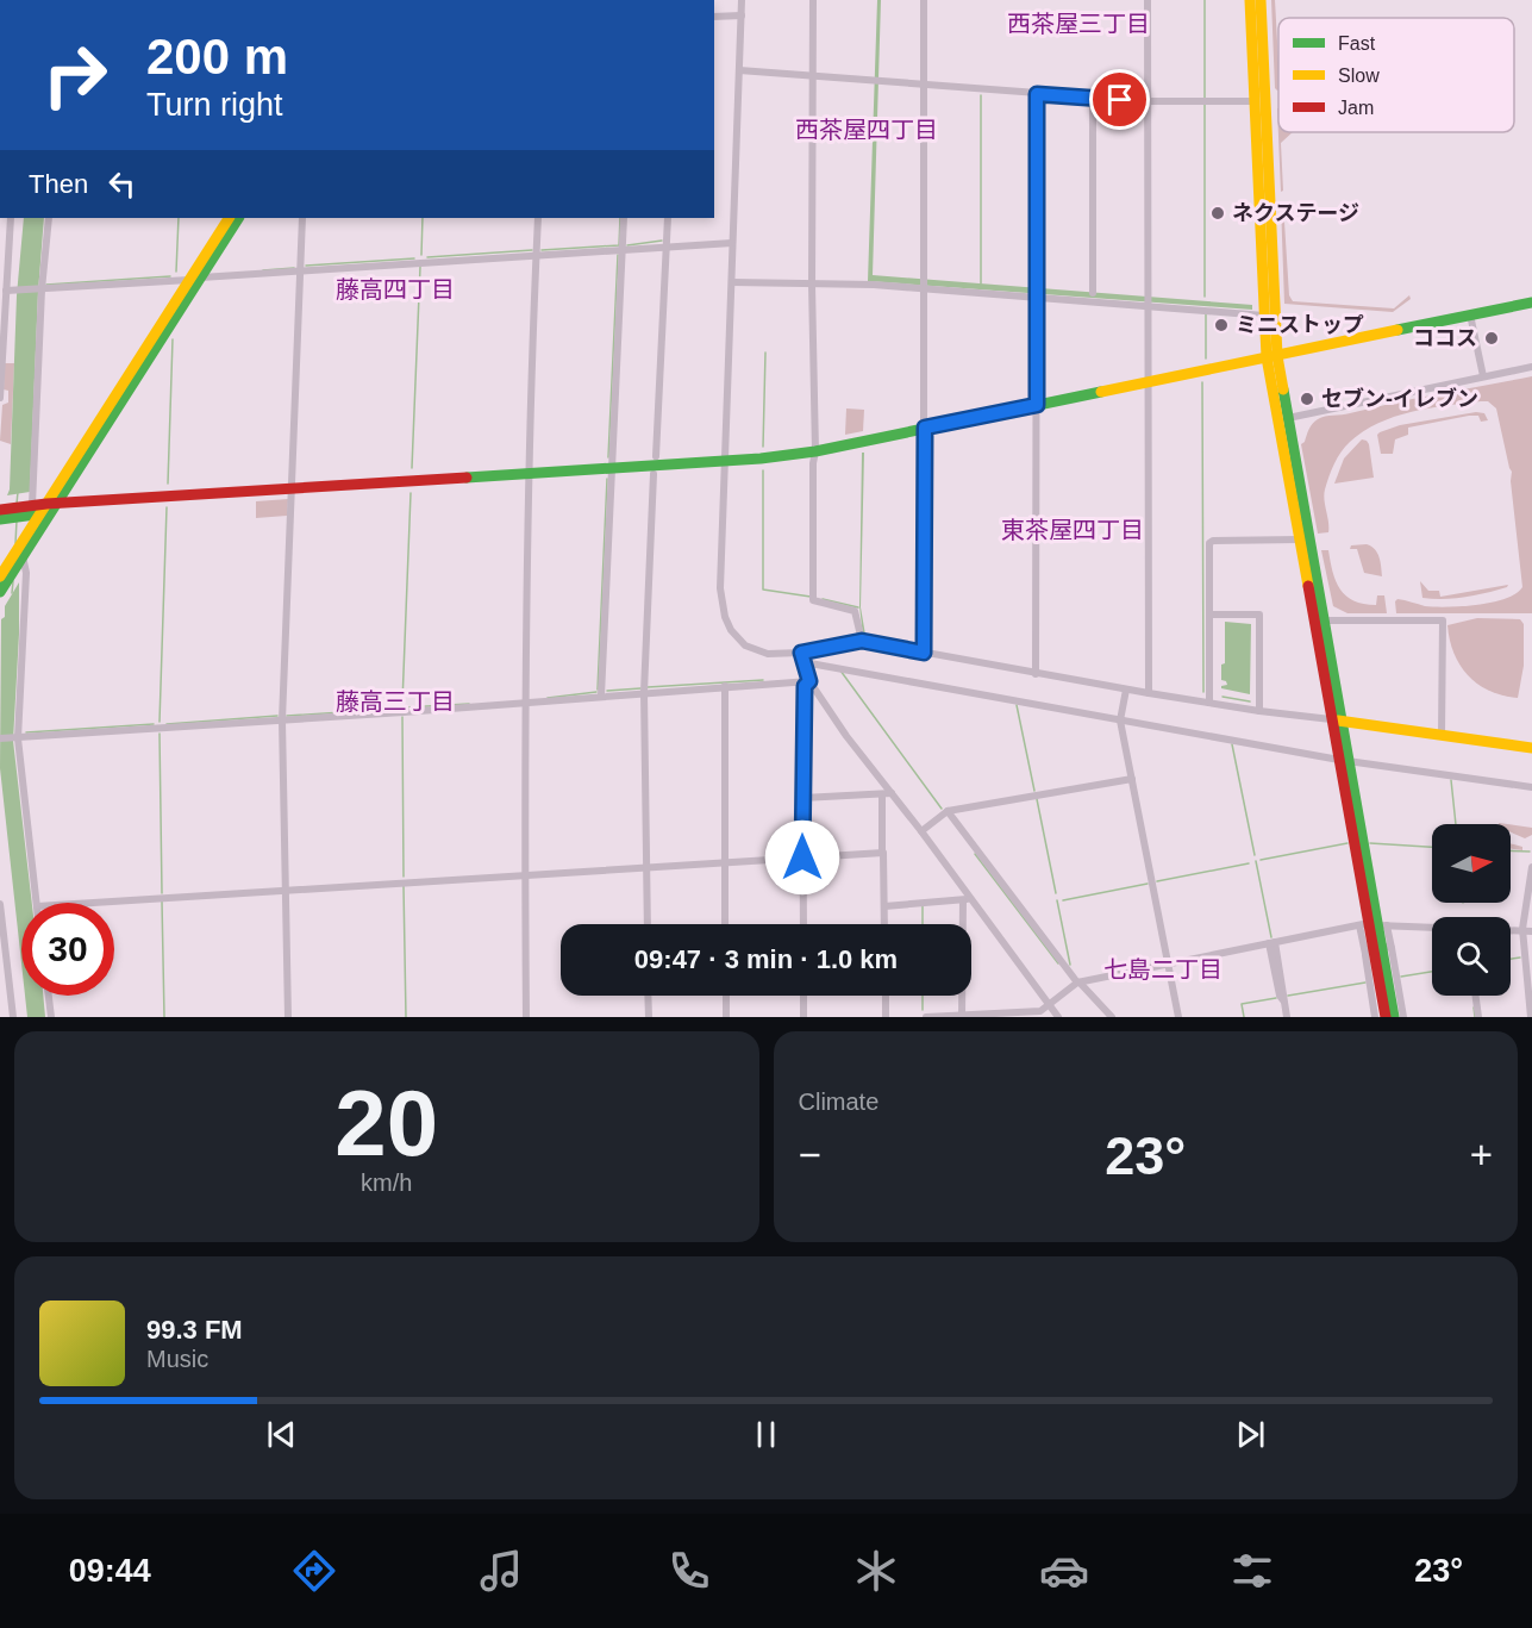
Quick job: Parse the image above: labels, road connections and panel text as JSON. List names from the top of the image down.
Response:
{
  "districts": [
    "西茶屋三丁目",
    "西茶屋四丁目",
    "藤高四丁目",
    "東茶屋四丁目",
    "藤高三丁目",
    "七島二丁目"
  ],
  "places": [
    "ネクステージ",
    "ミニストップ",
    "ココス",
    "セブン-イレブン"
  ],
  "legend": ["Fast", "Slow", "Jam"],
  "north": "right",
  "page": {
    "turn": ["200 m", "Turn right"],
    "then": "Then",
    "limit": "30",
    "trip": "09:47 · 3 min · 1.0 km",
    "tile": [
      ["20", "km/h"],
      "Climate"
    ],
    "heat": ["−", "23°", "+"],
    "song": ["99.3 FM", "Music"],
    "tabs": ["09:44", "23°"]
  }
}
